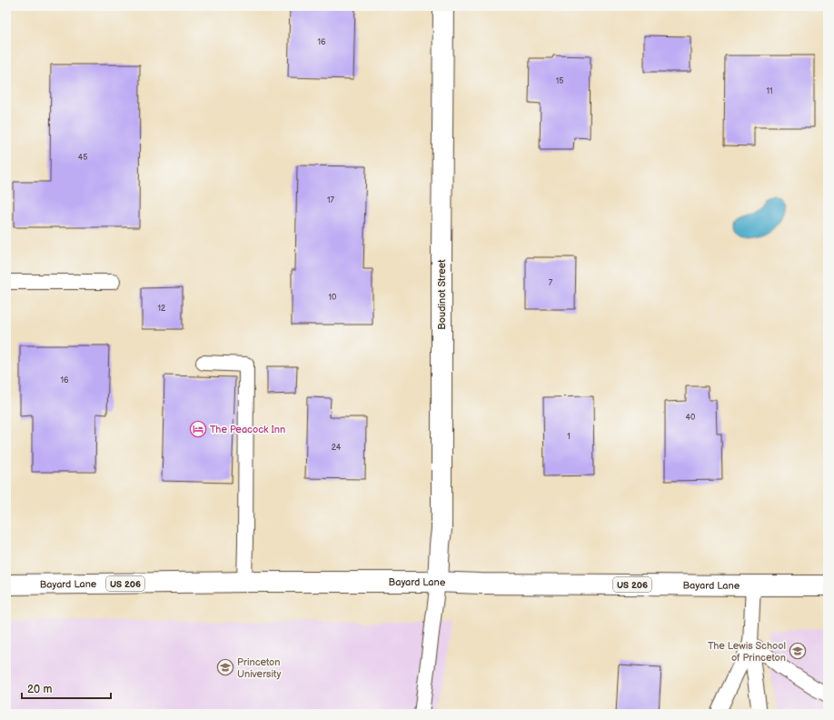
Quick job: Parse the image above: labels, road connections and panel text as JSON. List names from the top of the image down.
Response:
{
  "streets": {
    "main road": ["Boudinot Street", "Bayard Lane", "US 206"]
  },
  "crossings": [
    ["Boudinot Street", "Bayard Lane"]
  ],
  "places": {
    "hotel": ["The Peacock Inn"],
    "school or university": ["The Lewis School of Princeton", "Princeton University"]
  },
  "house_numbers": [
    "16",
    "15",
    "11",
    "45",
    "17",
    "7",
    "10",
    "12",
    "16",
    "40",
    "1",
    "24"
  ],
  "scale_bar": "20 m"
}
